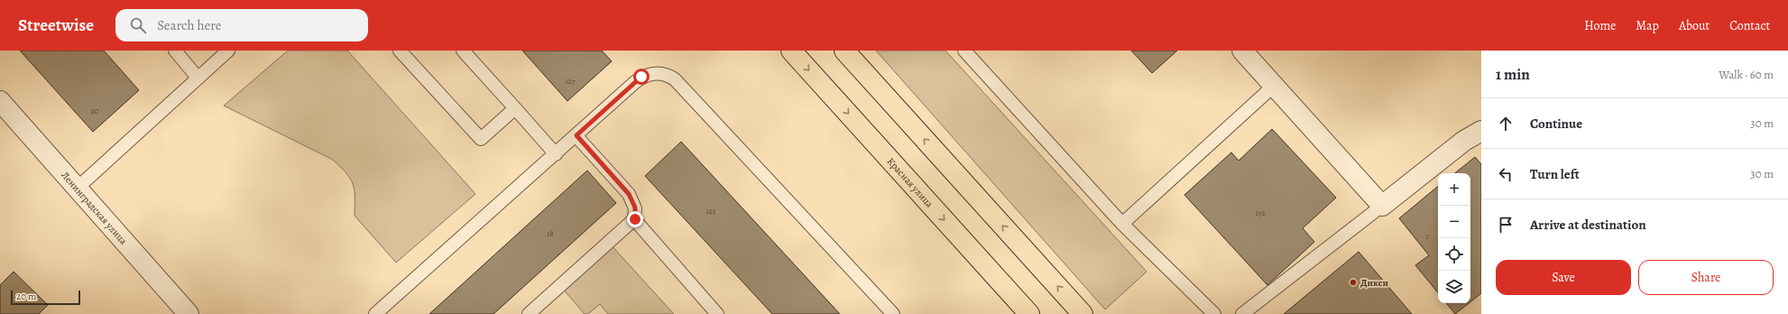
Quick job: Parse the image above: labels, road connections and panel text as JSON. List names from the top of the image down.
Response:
{
  "streets": {
    "highway": ["Красная улица"],
    "street": ["Ленинградская улица"]
  },
  "places": ["Дикси"],
  "house_numbers": [
    "127",
    "20",
    "125",
    "172",
    "18",
    "1"
  ],
  "scale_bar": "20 m",
  "page": {
    "header": "Streetwise",
    "search": "Search here",
    "nav": [
      "Home",
      "Map",
      "About",
      "Contact"
    ],
    "heading": ["1 min", "Walk · 60 m"],
    "list": [
      ["Continue", "30 m"],
      ["Turn left", "30 m"],
      "Arrive at destination"
    ],
    "map_buttons": ["+", "−"],
    "buttons": ["Save", "Share"],
    "scale": "20 m"
  }
}
